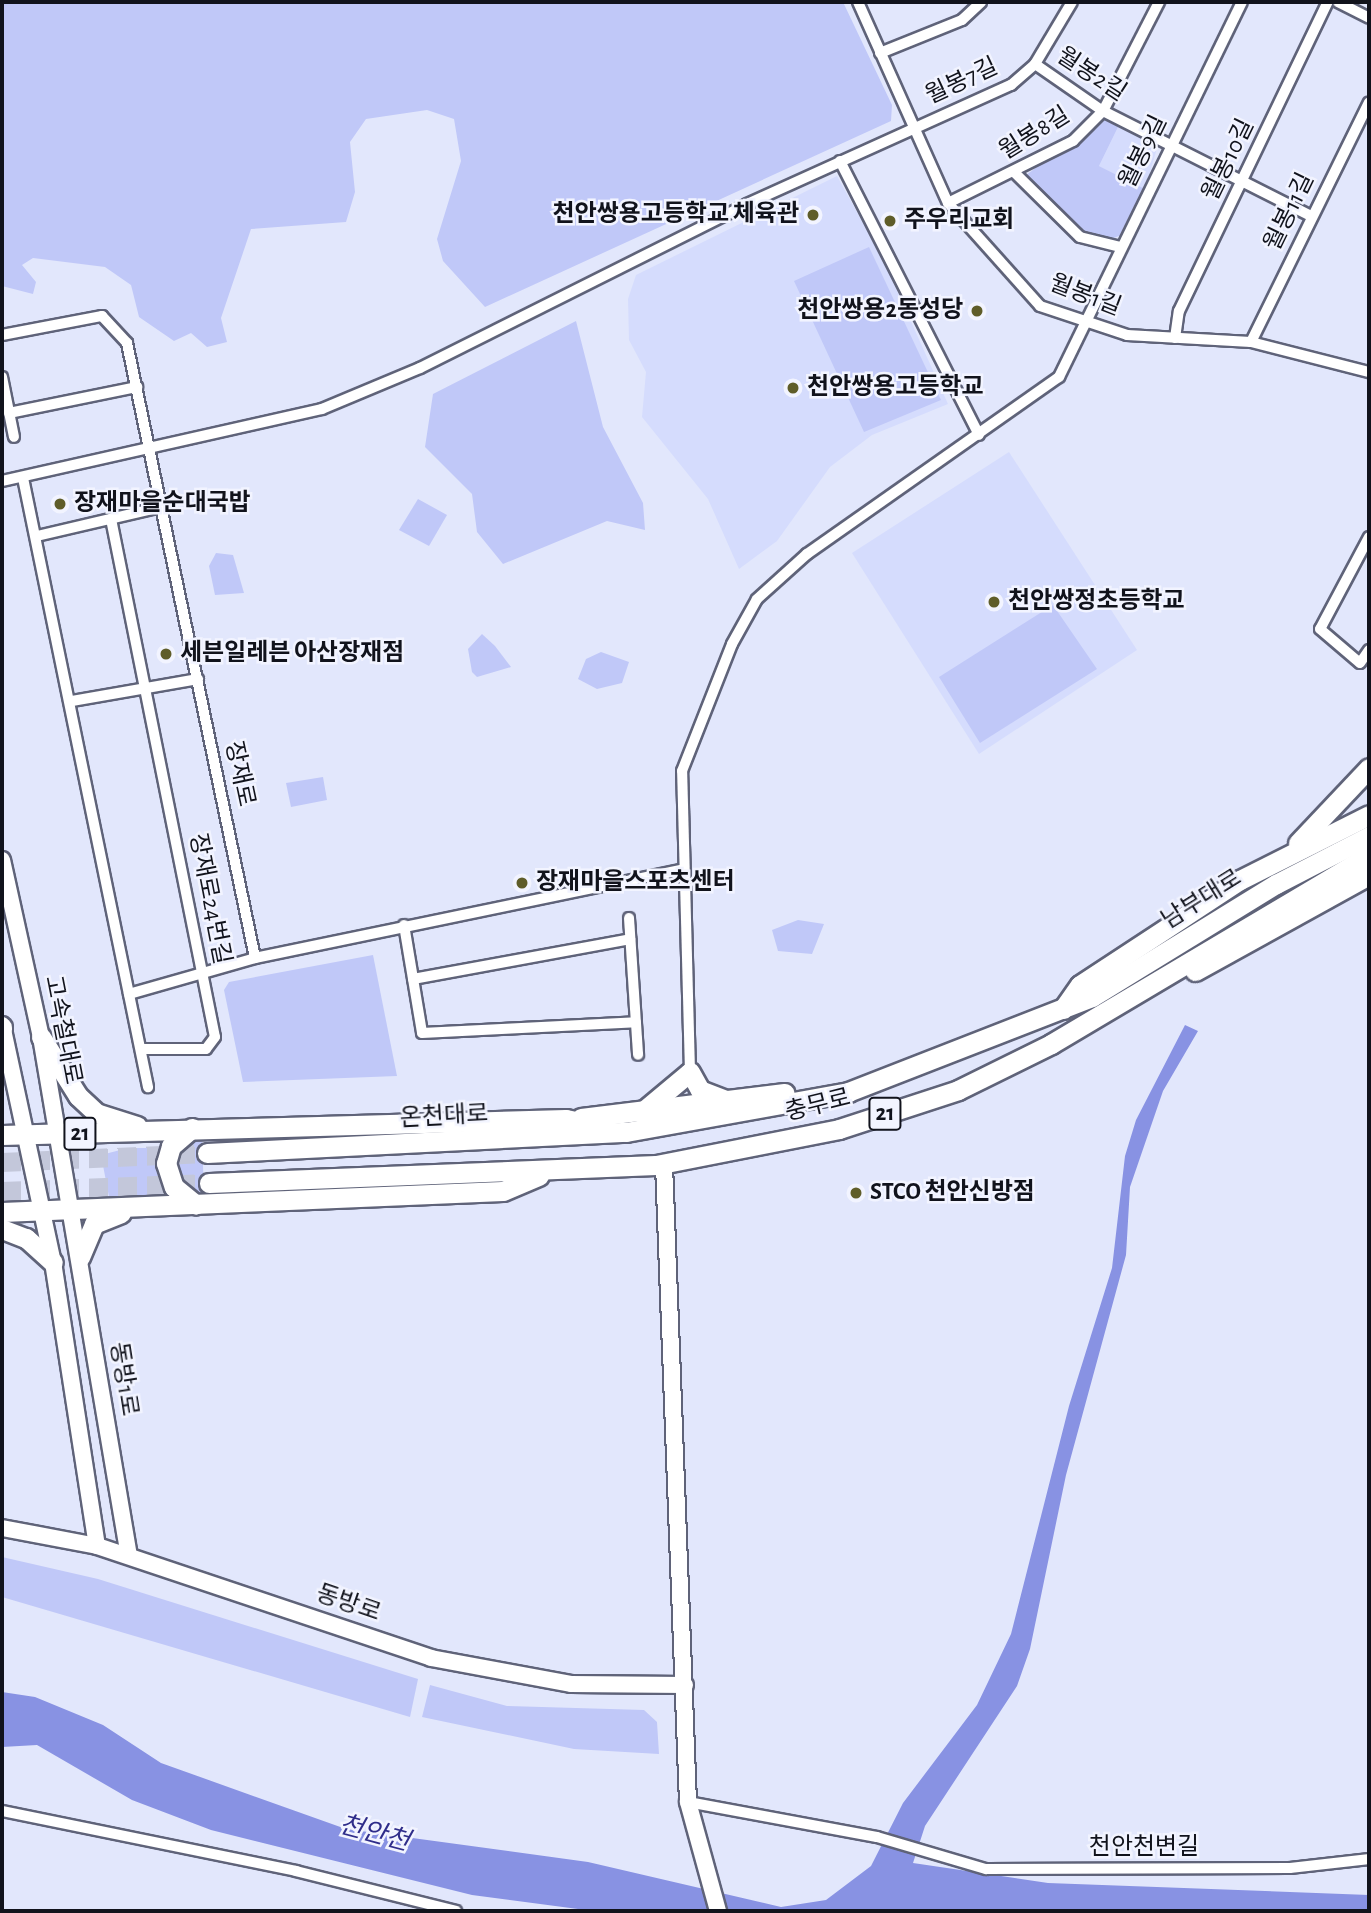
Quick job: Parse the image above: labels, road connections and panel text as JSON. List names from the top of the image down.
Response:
{
  "streets": {
    "highway": [
      "남부대로",
      "충무로",
      "21",
      "온천대로"
    ],
    "street": [
      "월봉2길",
      "월봉7길",
      "월봉8길",
      "월봉9길",
      "월봉10길",
      "월봉11길",
      "월봉1길",
      "장재로",
      "장재로24번길",
      "고속철대로",
      "동방1로",
      "동방로",
      "천안천변길"
    ]
  },
  "crossings": [
    ["월봉2길", "월봉7길"],
    ["월봉2길", "월봉8길"],
    ["월봉2길", "월봉9길"],
    ["월봉2길", "월봉10길"],
    ["월봉2길", "월봉11길"],
    ["월봉7길", "월봉1길"],
    ["월봉7길", "장재로"],
    ["월봉8길", "월봉1길"],
    ["월봉9길", "월봉1길"],
    ["월봉10길", "월봉1길"],
    ["월봉11길", "월봉1길"],
    ["남부대로", "충무로"],
    ["고속철대로", "21"],
    ["고속철대로", "동방1로"],
    ["충무로", "21"],
    ["충무로", "온천대로"],
    ["21", "온천대로"],
    ["21", "동방1로"],
    ["동방1로", "동방로"]
  ],
  "water": ["천안천"],
  "places": [
    "천안쌍용고등학교 체육관",
    "주우리교회",
    "천안쌍용2동성당",
    "천안쌍용고등학교",
    "장재마을순대국밥",
    "천안쌍정초등학교",
    "세븐일레븐 아산장재점",
    "장재마을스포츠센터",
    "STCO 천안신방점"
  ]
}
